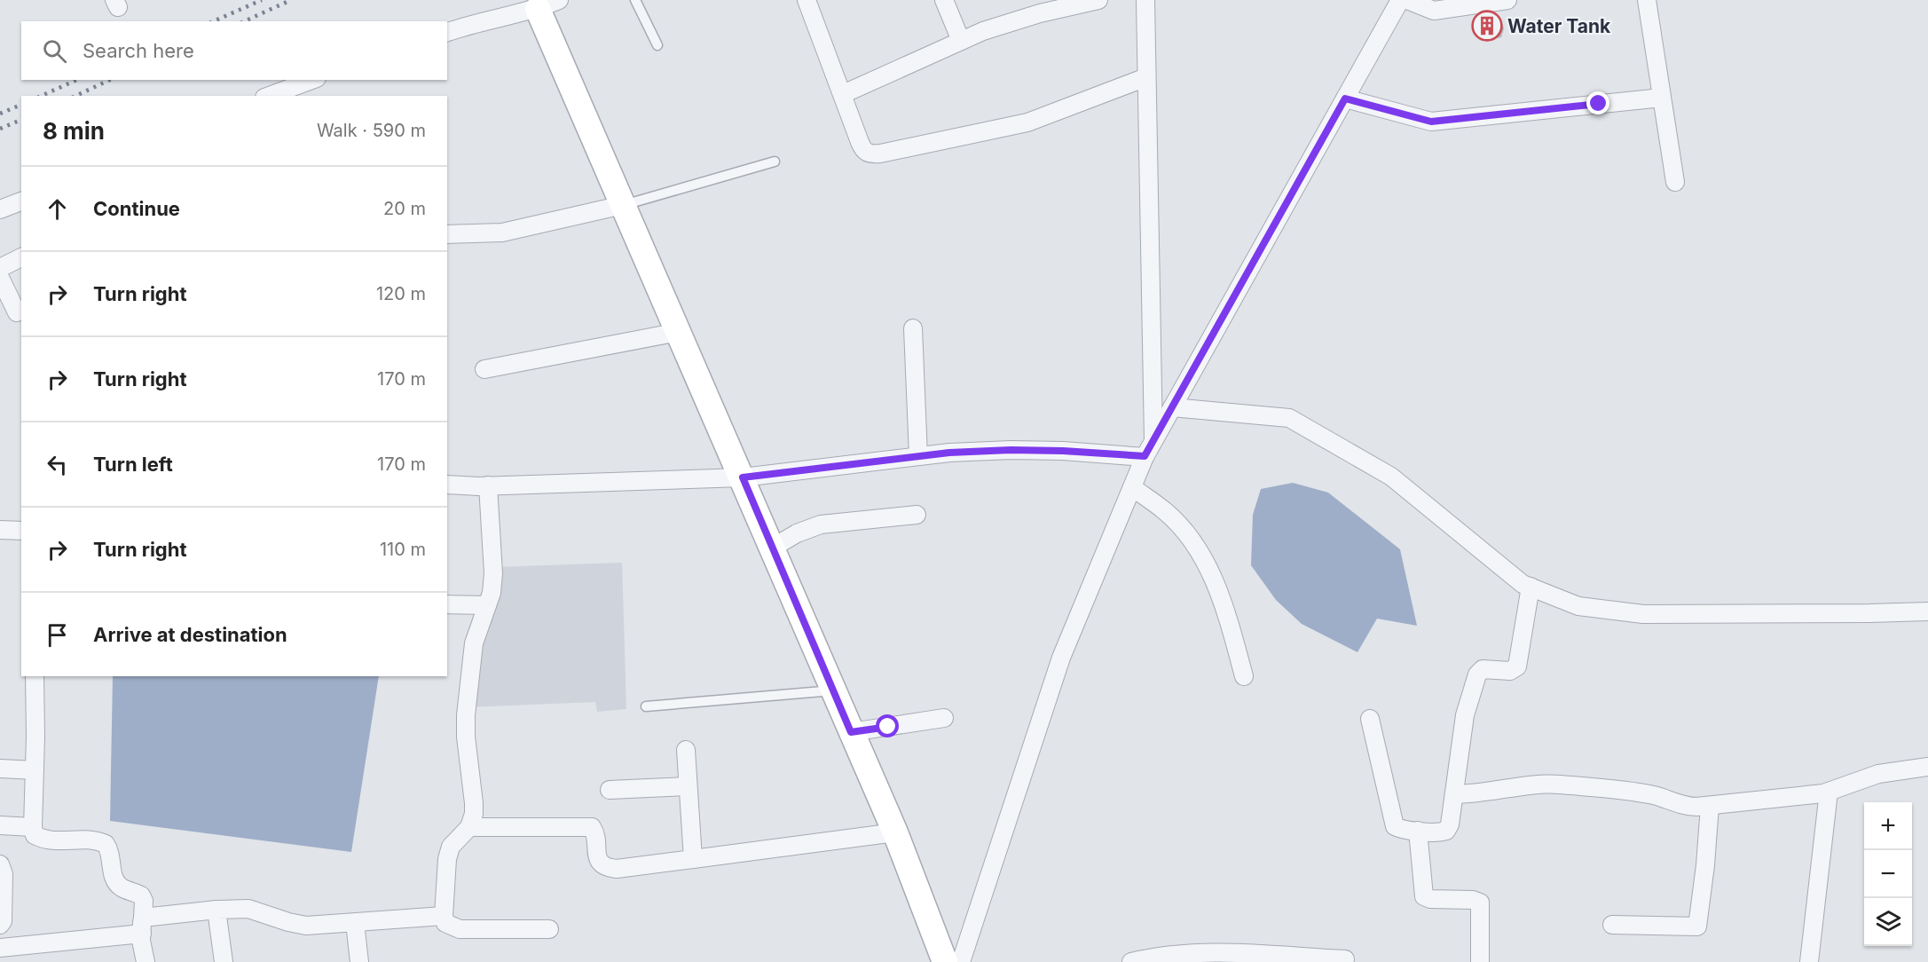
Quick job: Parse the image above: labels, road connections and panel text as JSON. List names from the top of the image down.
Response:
{
  "places": {
    "building": ["Water Tank"]
  },
  "page": {
    "search": "Search here",
    "heading": ["8 min", "Walk · 590 m"],
    "list": [
      ["Continue", "20 m"],
      ["Turn right", "120 m"],
      ["Turn right", "170 m"],
      ["Turn left", "170 m"],
      ["Turn right", "110 m"],
      "Arrive at destination"
    ],
    "map_buttons": ["+", "−"]
  }
}
